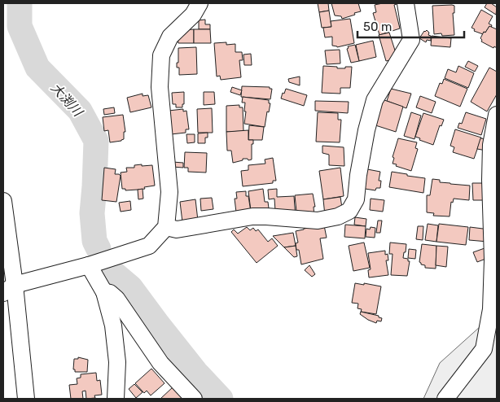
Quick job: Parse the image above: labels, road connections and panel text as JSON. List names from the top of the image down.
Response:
{
  "water": ["大渕川"],
  "scale_bar": "50 m"
}
